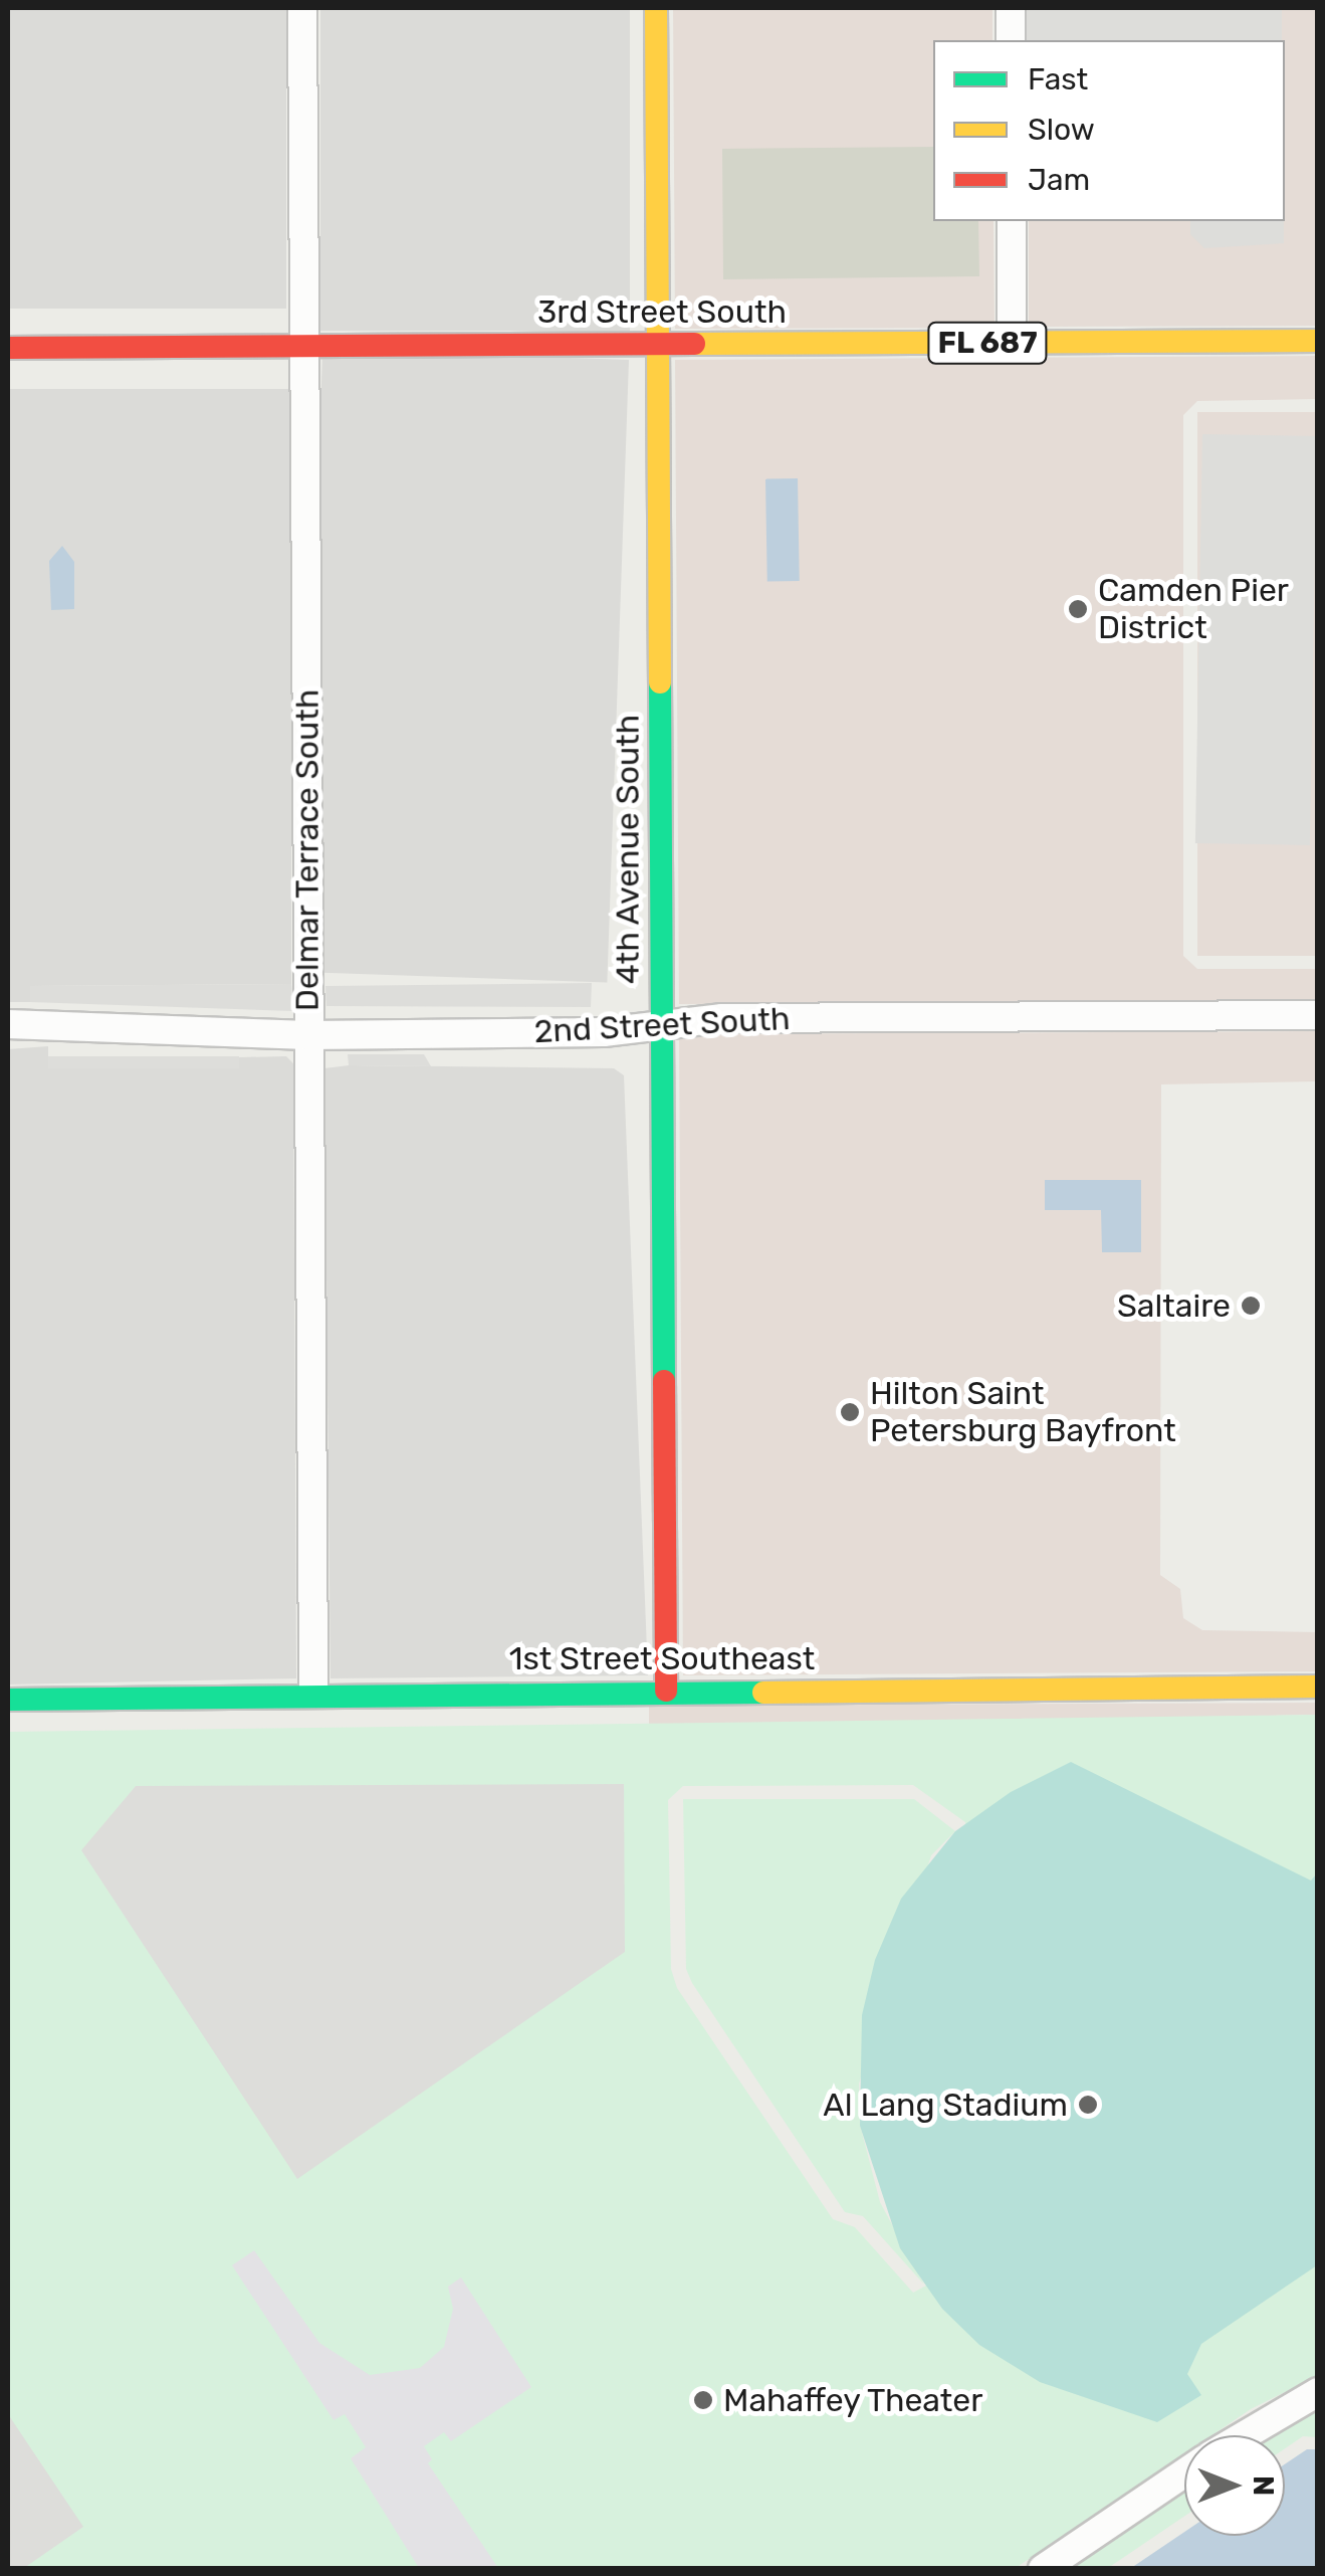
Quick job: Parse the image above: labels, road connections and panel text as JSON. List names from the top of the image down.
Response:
{
  "streets": {
    "street": [
      "3rd Street South",
      "FL 687",
      "4th Avenue South",
      "Delmar Terrace South",
      "2nd Street South",
      "1st Street Southeast"
    ]
  },
  "crossings": [
    ["3rd Street South", "4th Avenue South"],
    ["3rd Street South", "Delmar Terrace South"],
    ["4th Avenue South", "2nd Street South"],
    ["4th Avenue South", "1st Street Southeast"],
    ["Delmar Terrace South", "2nd Street South"],
    ["Delmar Terrace South", "1st Street Southeast"]
  ],
  "places": [
    "Camden Pier District",
    "Saltaire",
    "Hilton Saint Petersburg Bayfront",
    "Al Lang Stadium",
    "Mahaffey Theater"
  ],
  "legend": ["Fast", "Slow", "Jam"],
  "north": "right"
}
